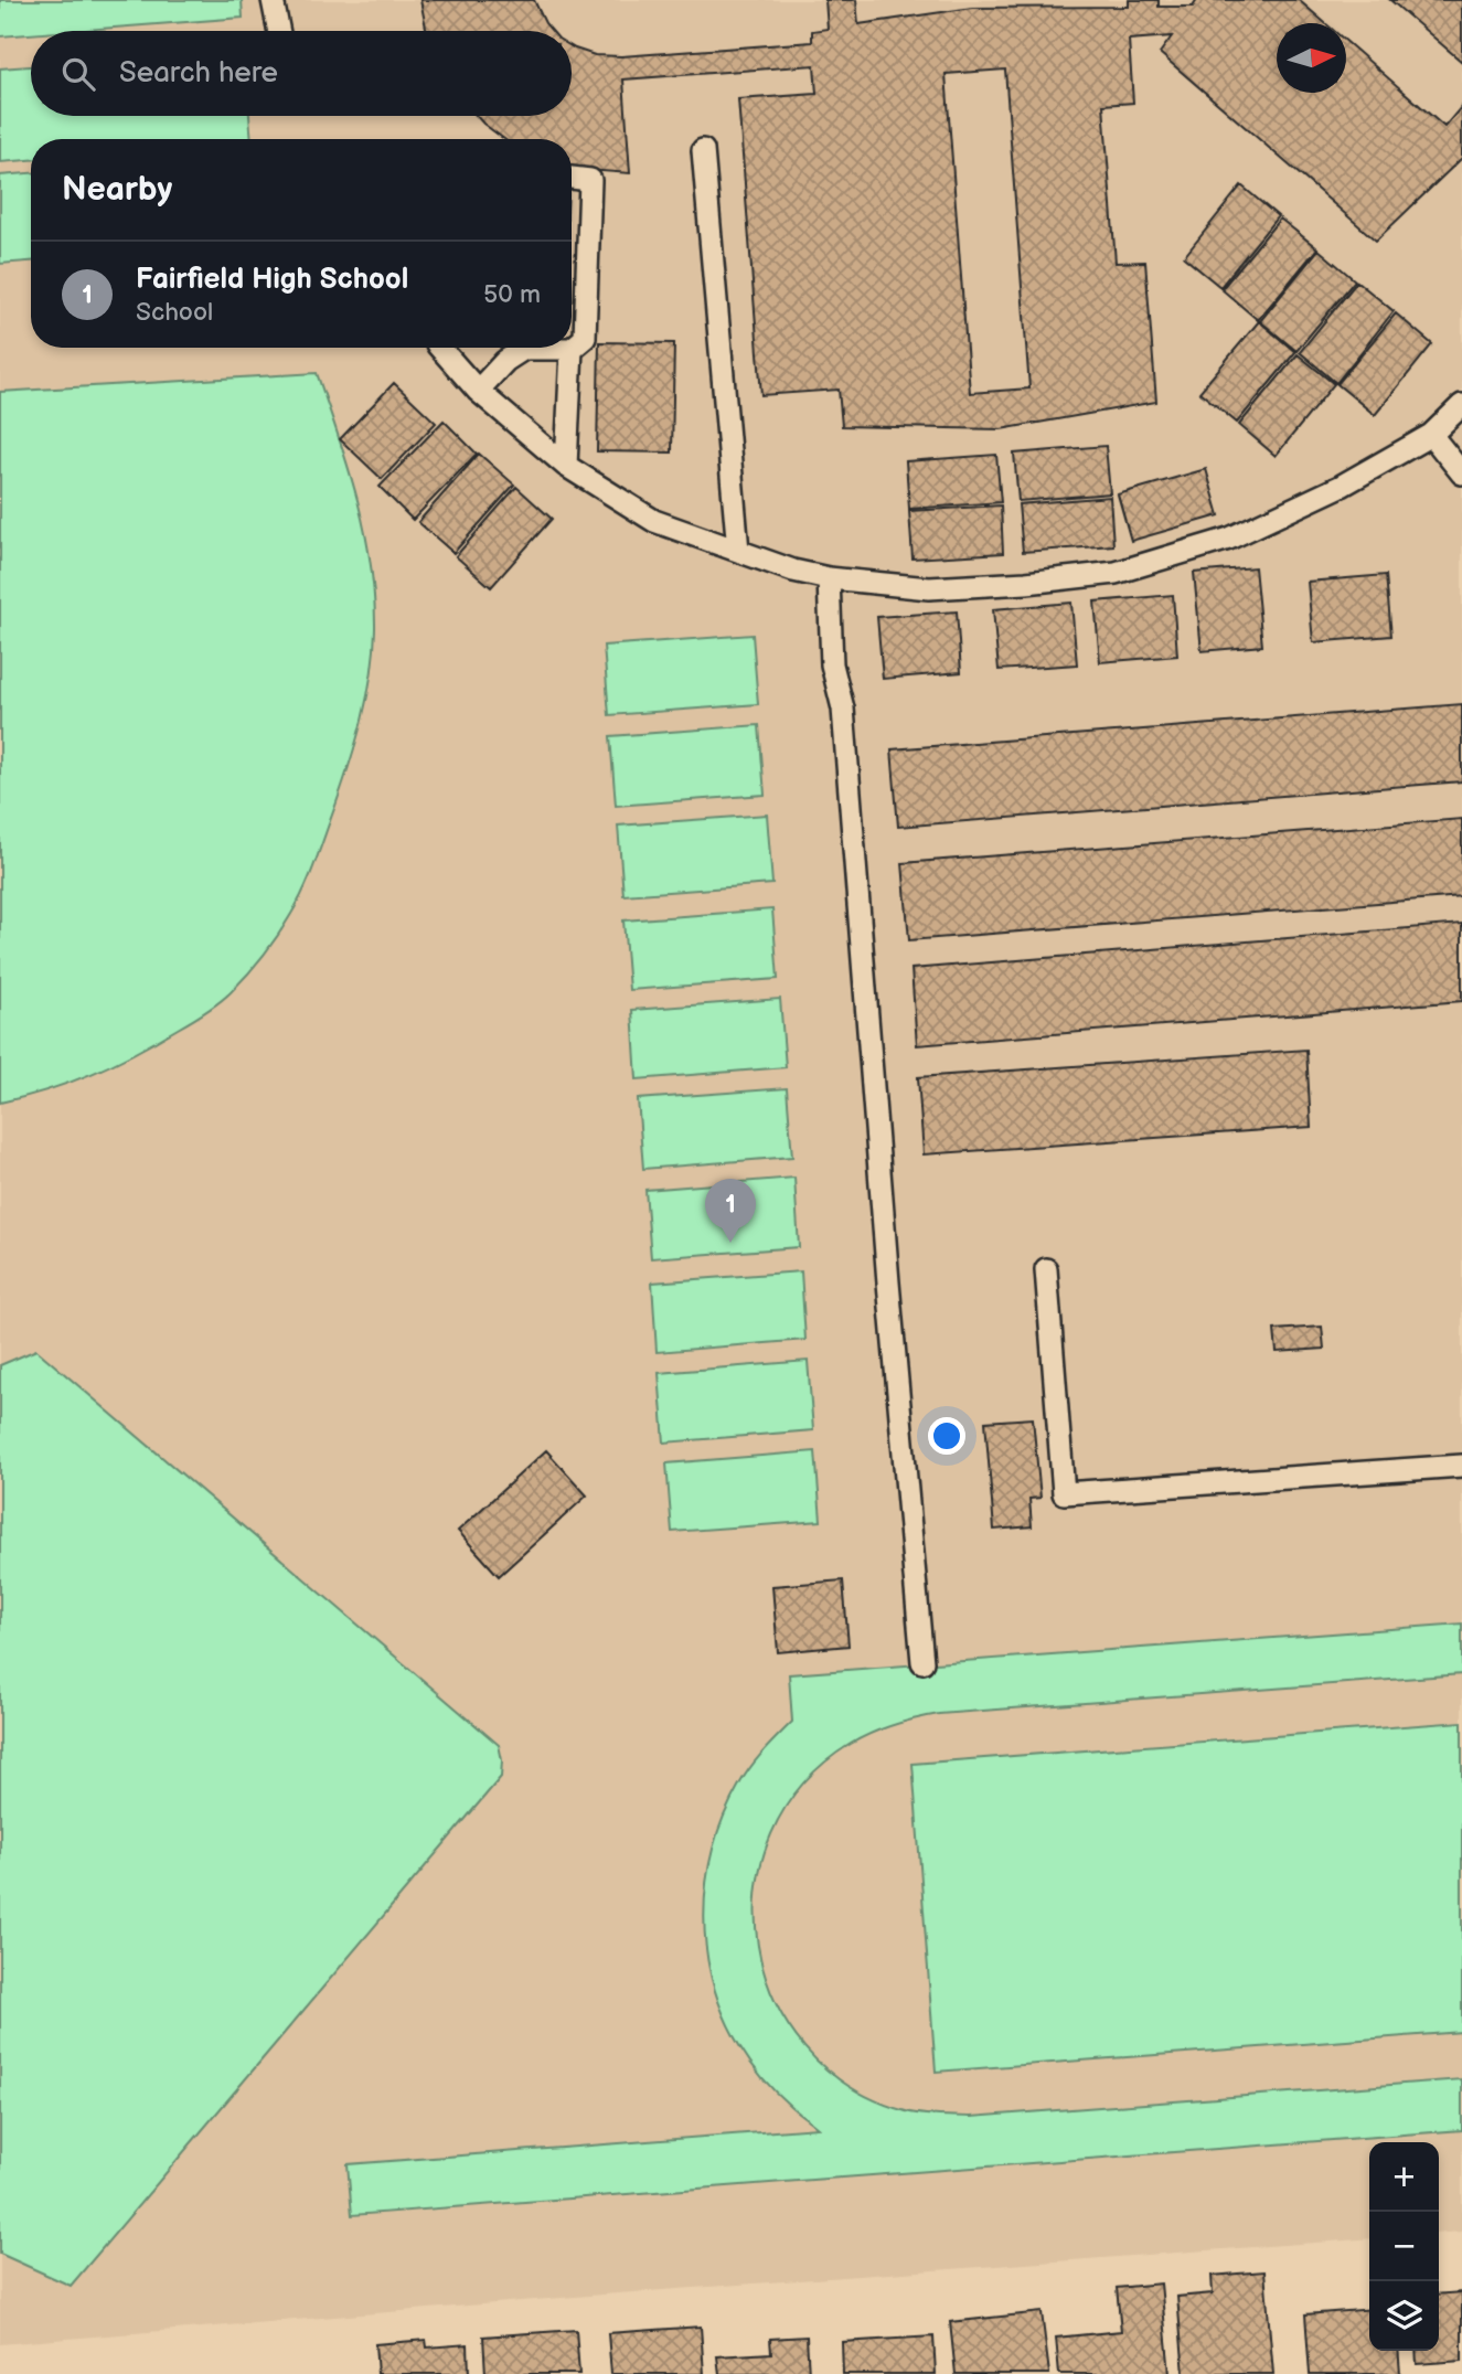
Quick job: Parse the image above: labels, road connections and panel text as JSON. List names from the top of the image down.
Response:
{
  "north": "right",
  "page": {
    "search": "Search here",
    "heading": "Nearby",
    "list": [
      {
        "mark": "1",
        "name": "Fairfield High School",
        "note": "School",
        "value": "50 m"
      }
    ],
    "pins": "1",
    "map_buttons": ["+", "−"]
  }
}
